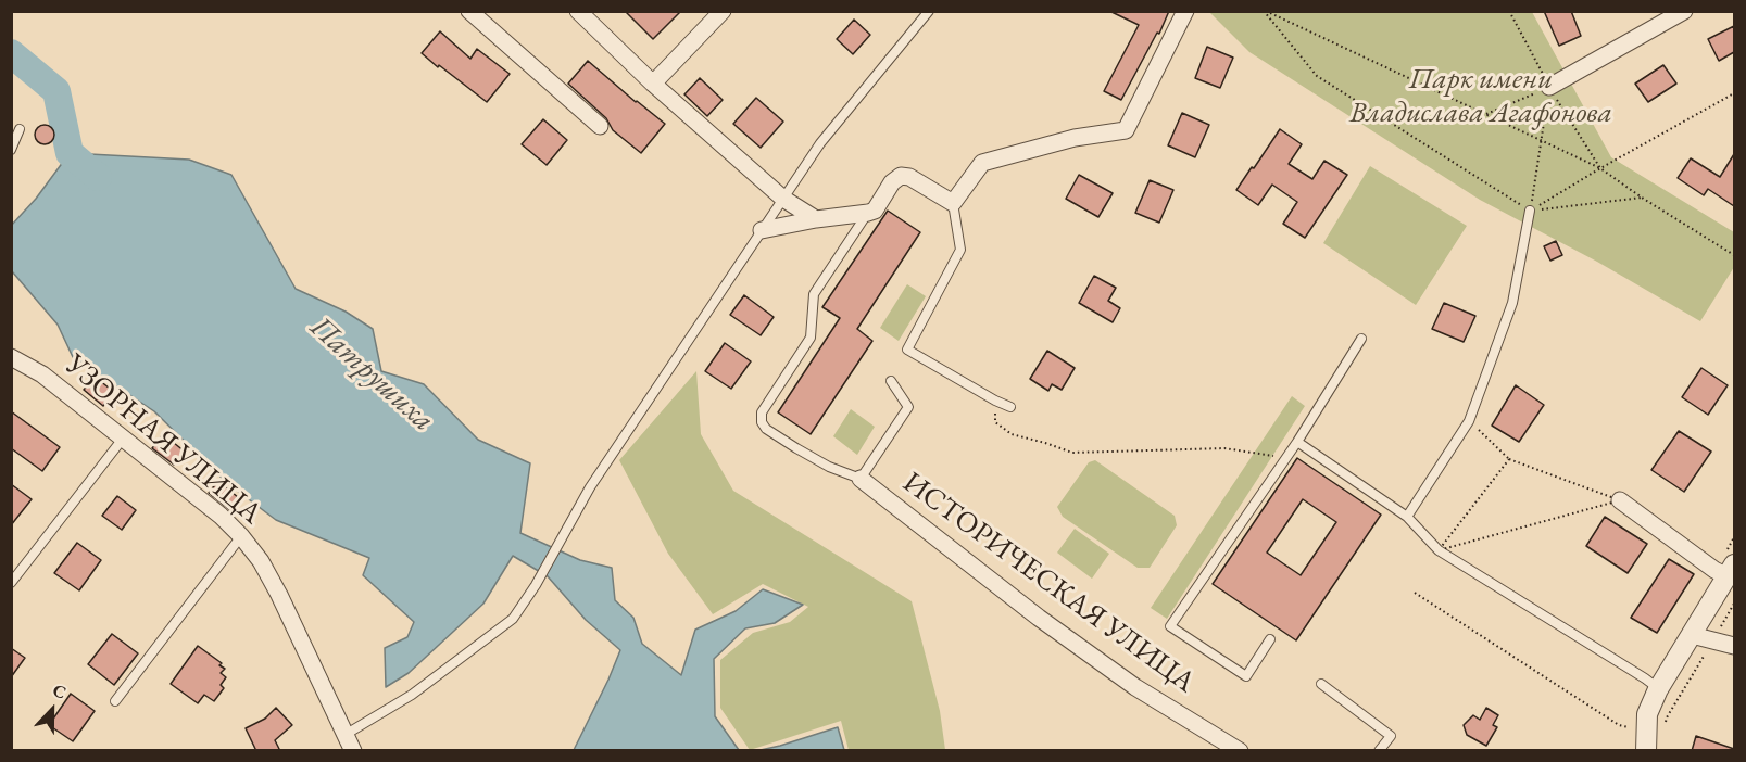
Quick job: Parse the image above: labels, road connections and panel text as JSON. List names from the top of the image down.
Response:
{
  "streets": {
    "street": ["УЗОРНАЯ УЛИЦА", "ИСТОРИЧЕСКАЯ УЛИЦА"]
  },
  "water": ["Патрушиха"],
  "parks": ["Парк имени Владислава Агафонова"],
  "north": "top"
}
